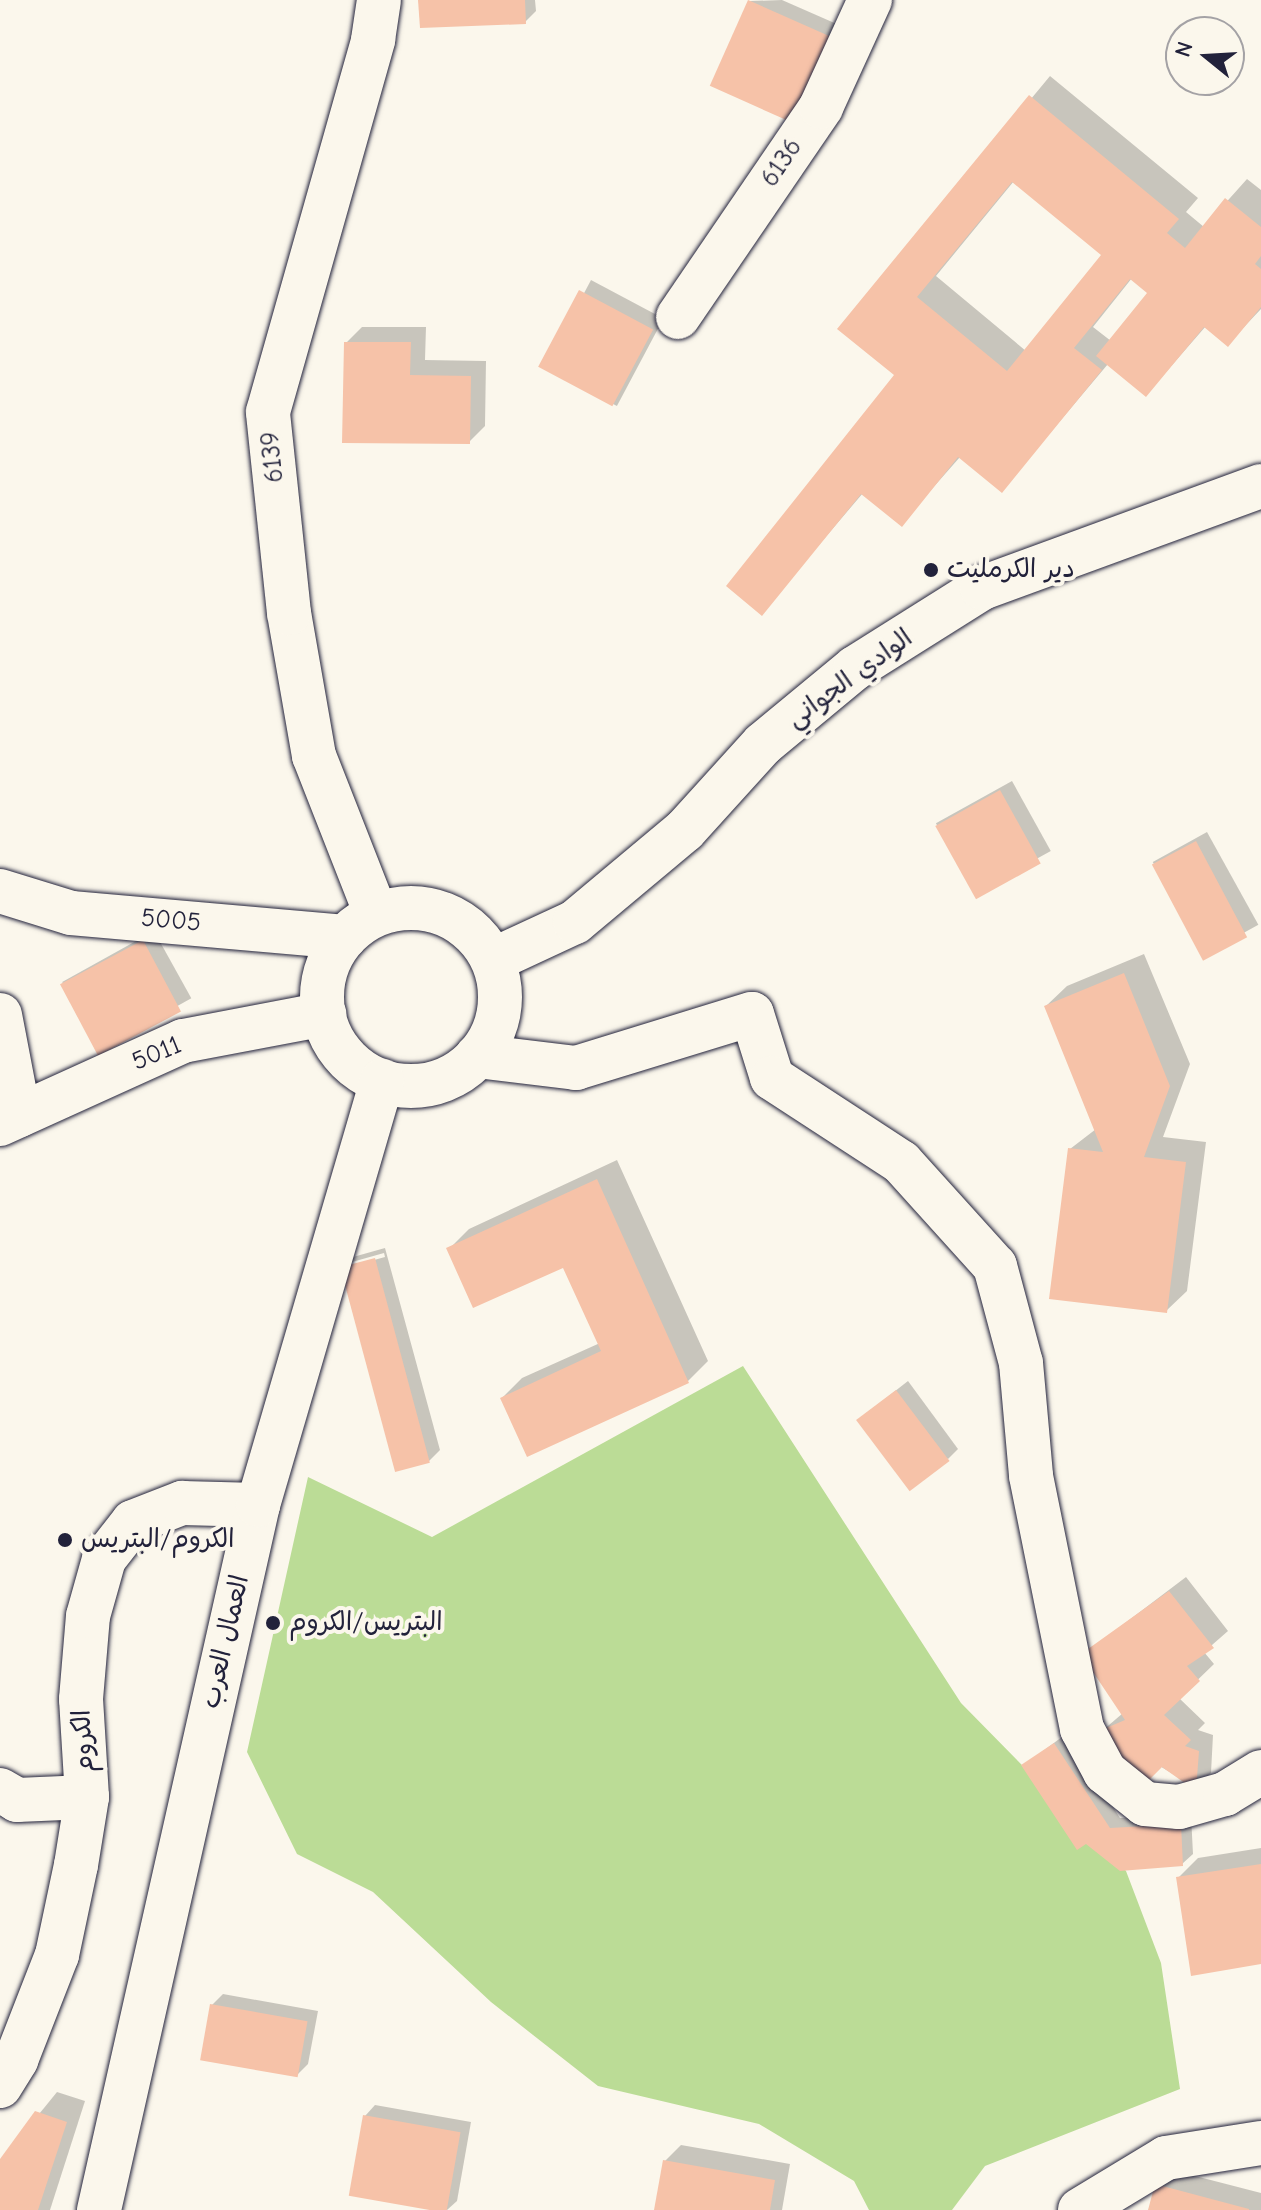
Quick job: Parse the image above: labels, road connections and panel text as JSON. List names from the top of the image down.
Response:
{
  "streets": {
    "street": [
      "6136",
      "6139",
      "الوادي الجواني",
      "5005",
      "5011",
      "العمال العرب",
      "الكروم"
    ]
  },
  "crossings": [
    ["6139", "الوادي الجواني"],
    ["6139", "5005"],
    ["6139", "5011"],
    ["6139", "العمال العرب"],
    ["الوادي الجواني", "5005"],
    ["الوادي الجواني", "5011"],
    ["الوادي الجواني", "العمال العرب"],
    ["5005", "5011"],
    ["5005", "العمال العرب"],
    ["5011", "العمال العرب"],
    ["العمال العرب", "الكروم"]
  ],
  "places": ["دير الكرمليت", "الكروم/البتريس", "البتريس/الكروم"],
  "north": "left"
}
